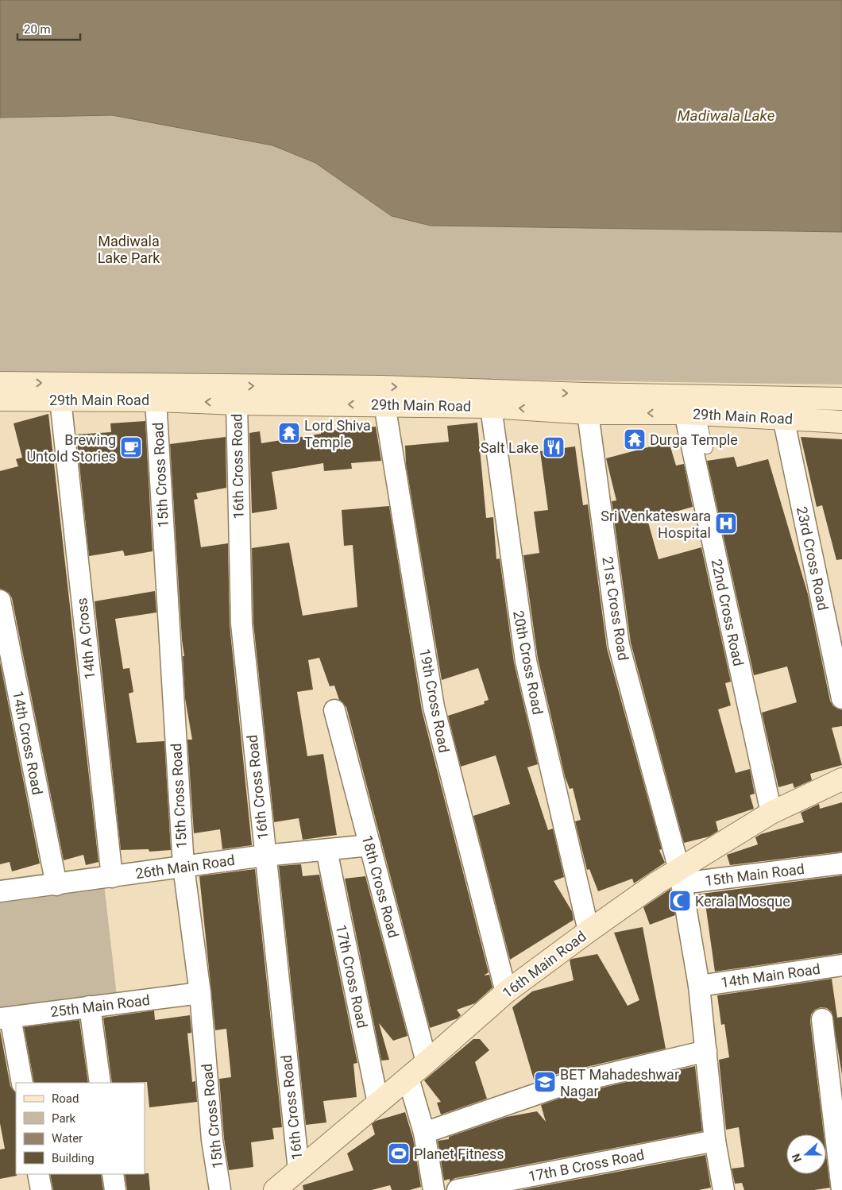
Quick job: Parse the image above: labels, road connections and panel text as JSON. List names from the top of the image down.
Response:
{
  "streets": {
    "main road": ["29th Main Road", "16th Main Road"],
    "street": [
      "16th Cross Road",
      "15th Cross Road",
      "23rd Cross Road",
      "21st Cross Road",
      "22nd Cross Road",
      "14th A Cross",
      "20th Cross Road",
      "19th Cross Road",
      "14th Cross Road",
      "26th Main Road",
      "15th Main Road",
      "18th Cross Road",
      "14th Main Road",
      "17th Cross Road",
      "25th Main Road",
      "17th B Cross Road"
    ]
  },
  "crossings": [
    ["29th Main Road", "16th Cross Road"],
    ["29th Main Road", "15th Cross Road"],
    ["29th Main Road", "23rd Cross Road"],
    ["29th Main Road", "21st Cross Road"],
    ["29th Main Road", "22nd Cross Road"],
    ["29th Main Road", "14th A Cross"],
    ["29th Main Road", "20th Cross Road"],
    ["29th Main Road", "19th Cross Road"],
    ["16th Cross Road", "26th Main Road"],
    ["16th Cross Road", "16th Main Road"],
    ["15th Cross Road", "26th Main Road"],
    ["15th Cross Road", "25th Main Road"],
    ["21st Cross Road", "15th Main Road"],
    ["21st Cross Road", "16th Main Road"],
    ["21st Cross Road", "14th Main Road"],
    ["21st Cross Road", "17th B Cross Road"],
    ["22nd Cross Road", "16th Main Road"],
    ["14th A Cross", "26th Main Road"],
    ["20th Cross Road", "16th Main Road"],
    ["19th Cross Road", "16th Main Road"],
    ["14th Cross Road", "26th Main Road"],
    ["26th Main Road", "18th Cross Road"],
    ["26th Main Road", "17th Cross Road"],
    ["15th Main Road", "16th Main Road"],
    ["18th Cross Road", "16th Main Road"],
    ["16th Main Road", "17th Cross Road"]
  ],
  "water": ["Madiwala Lake"],
  "parks": ["Madiwala Lake Park"],
  "places": {
    "temple": ["Lord Shiva Temple", "Durga Temple"],
    "cafe": ["Brewing Untold Stories"],
    "restaurant": ["Salt Lake"],
    "hospital": ["Sri Venkateswara Hospital"],
    "mosque": ["Kerala Mosque"],
    "school or university": ["BET Mahadeshwar Nagar"],
    "sports": ["Planet Fitness"]
  },
  "legend": [
    "Road",
    "Park",
    "Water",
    "Building"
  ],
  "scale_bar": "20 m",
  "north": "left"
}
